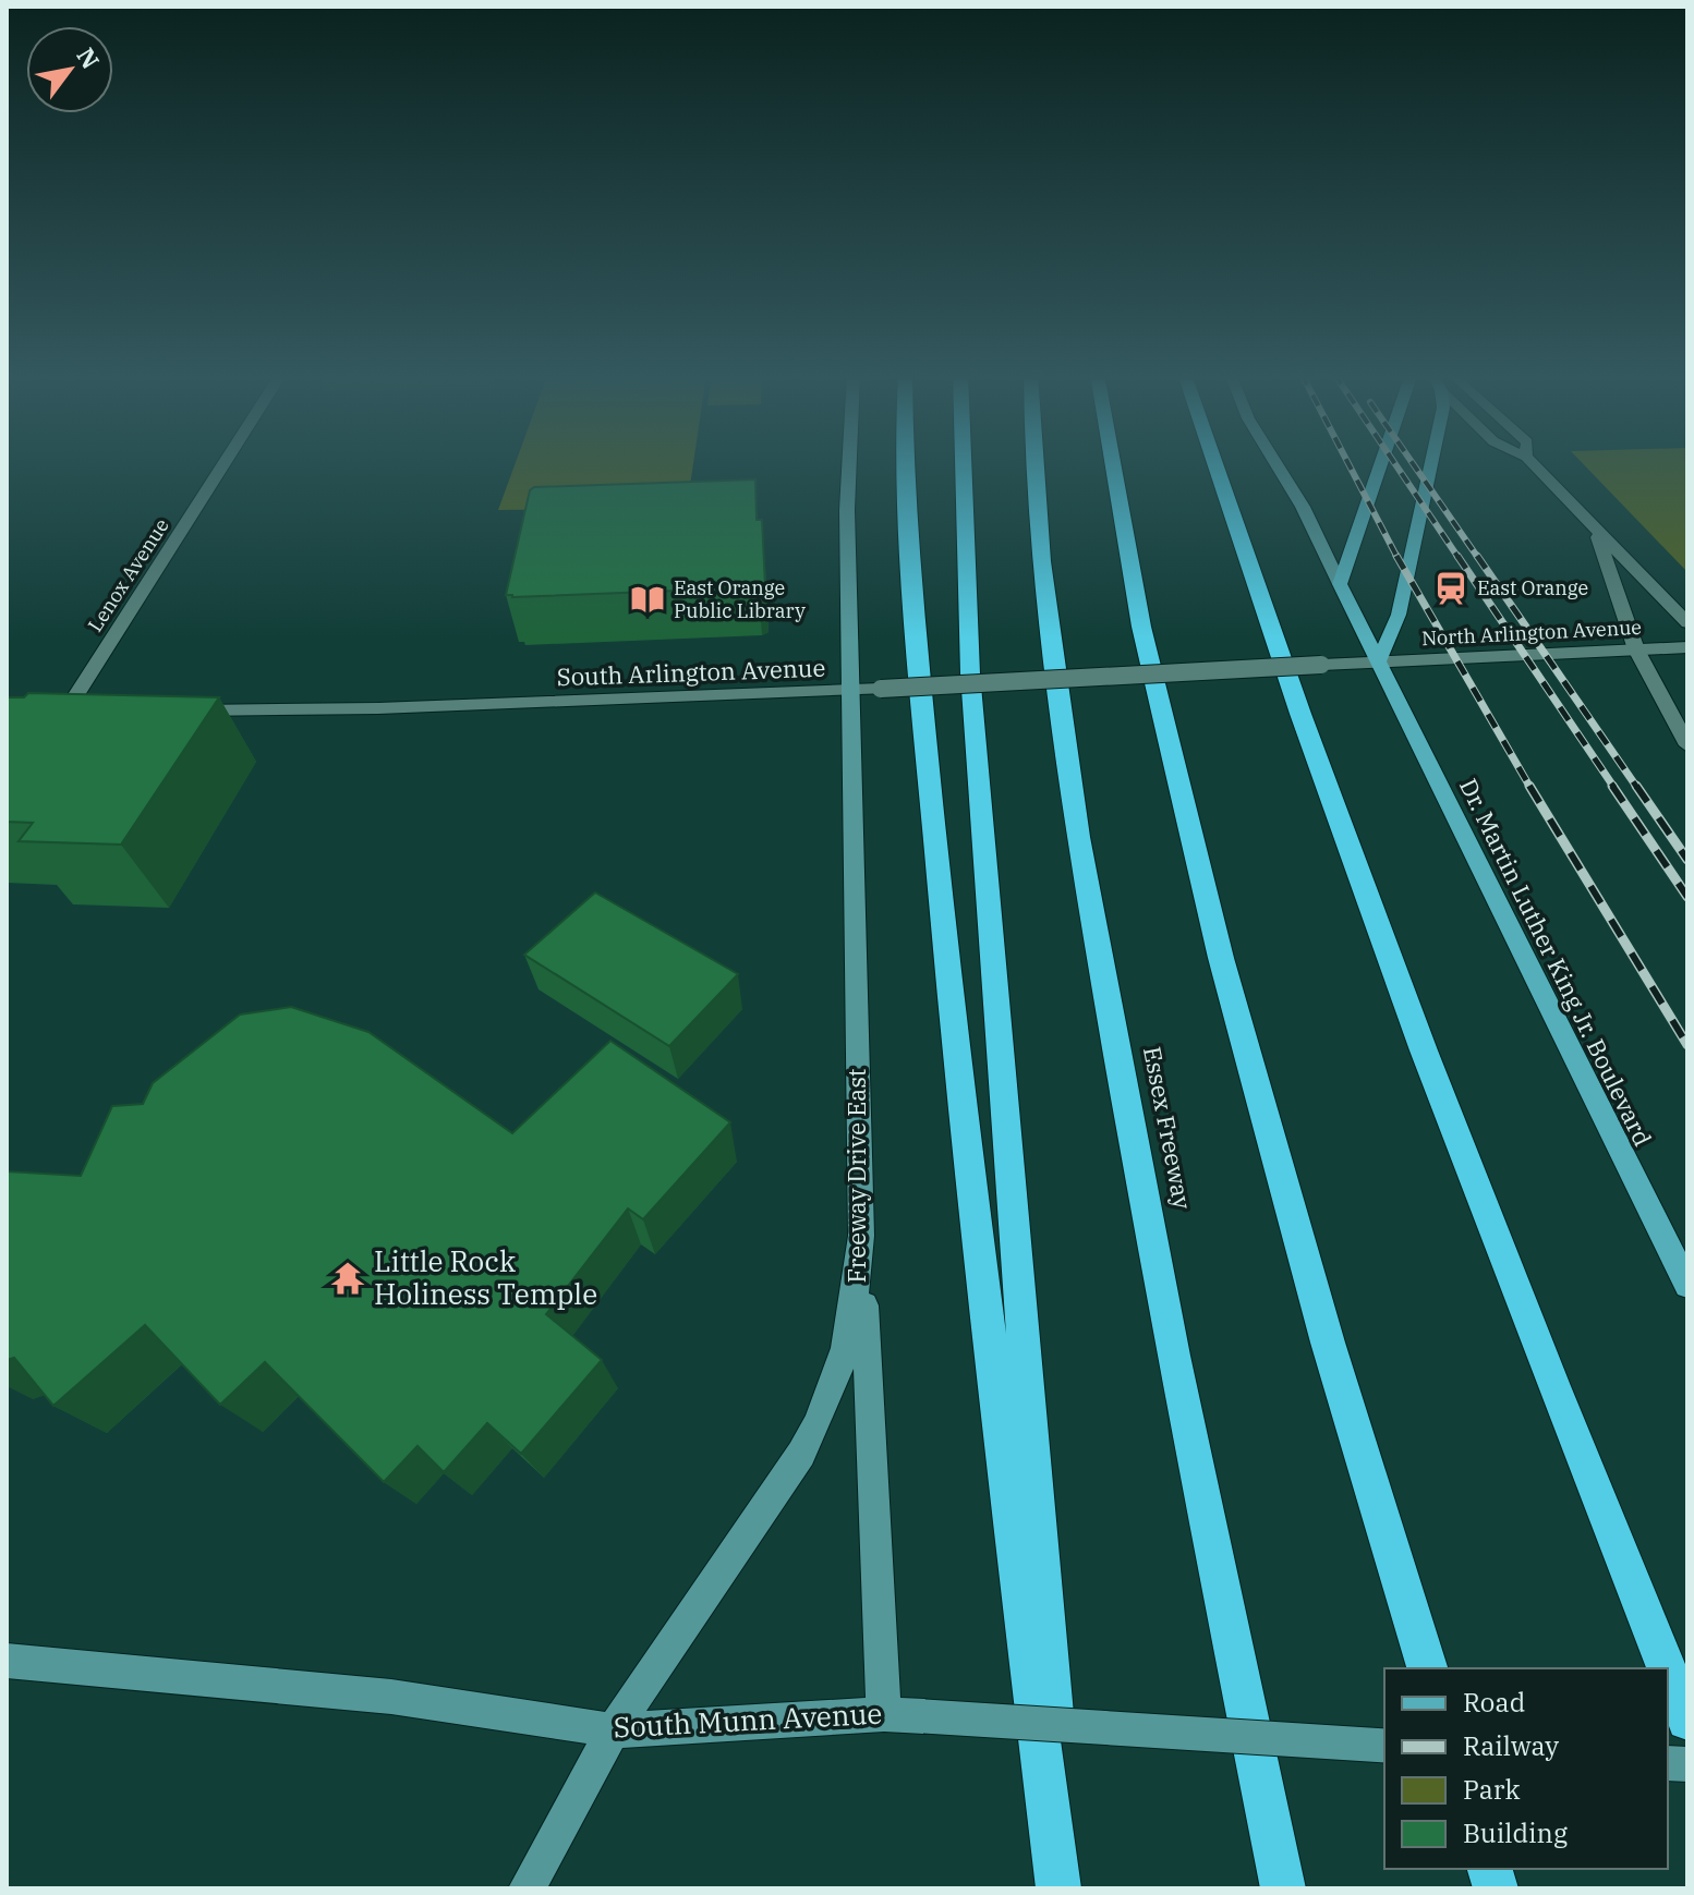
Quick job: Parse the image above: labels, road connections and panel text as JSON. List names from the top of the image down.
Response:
{
  "streets": {
    "highway": ["Essex Freeway"],
    "main road": ["Dr. Martin Luther King Jr. Boulevard", "Freeway Drive East", "South Munn Avenue"],
    "street": ["Lenox Avenue", "North Arlington Avenue", "South Arlington Avenue"]
  },
  "crossings": [
    ["North Arlington Avenue", "South Arlington Avenue"],
    ["North Arlington Avenue", "Dr. Martin Luther King Jr. Boulevard"],
    ["South Arlington Avenue", "Dr. Martin Luther King Jr. Boulevard"],
    ["South Arlington Avenue", "Freeway Drive East"],
    ["Freeway Drive East", "South Munn Avenue"]
  ],
  "places": {
    "station": ["East Orange"],
    "library": ["East Orange Public Library"],
    "temple": ["Little Rock Holiness Temple"]
  },
  "legend": [
    "Road",
    "Railway",
    "Park",
    "Building"
  ],
  "north": "top right"
}
